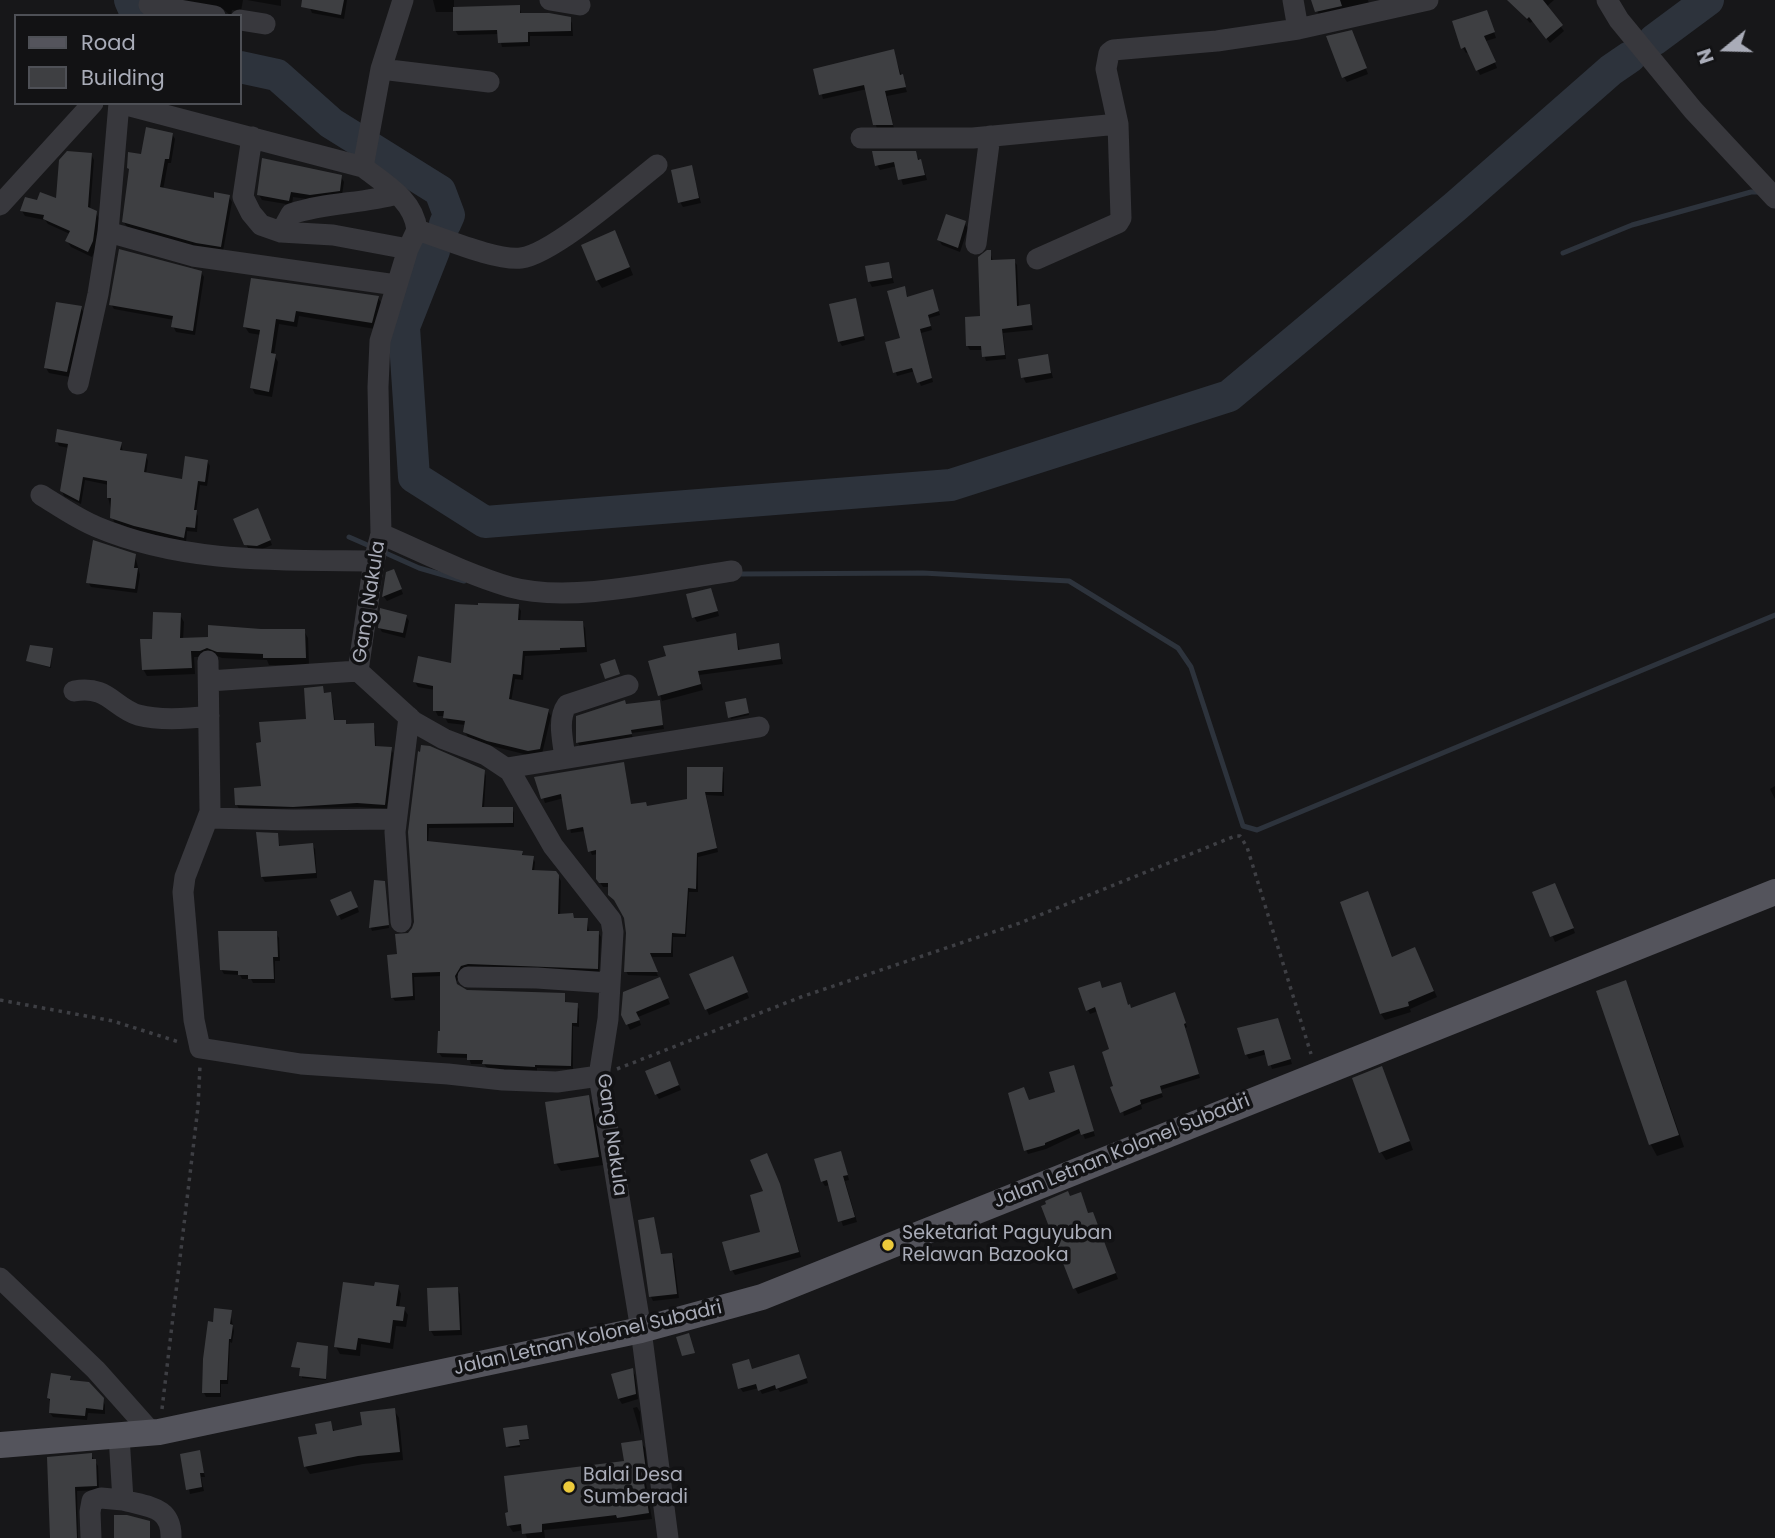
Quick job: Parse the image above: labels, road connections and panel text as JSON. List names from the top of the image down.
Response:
{
  "streets": {
    "main road": ["Jalan Letnan Kolonel Subadri"],
    "street": ["Gang Nakula"]
  },
  "crossings": [
    ["Gang Nakula", "Jalan Letnan Kolonel Subadri"]
  ],
  "places": ["Seketariat Paguyuban Relawan Bazooka", "Balai Desa Sumberadi"],
  "legend": ["Road", "Building"],
  "north": "left"
}
